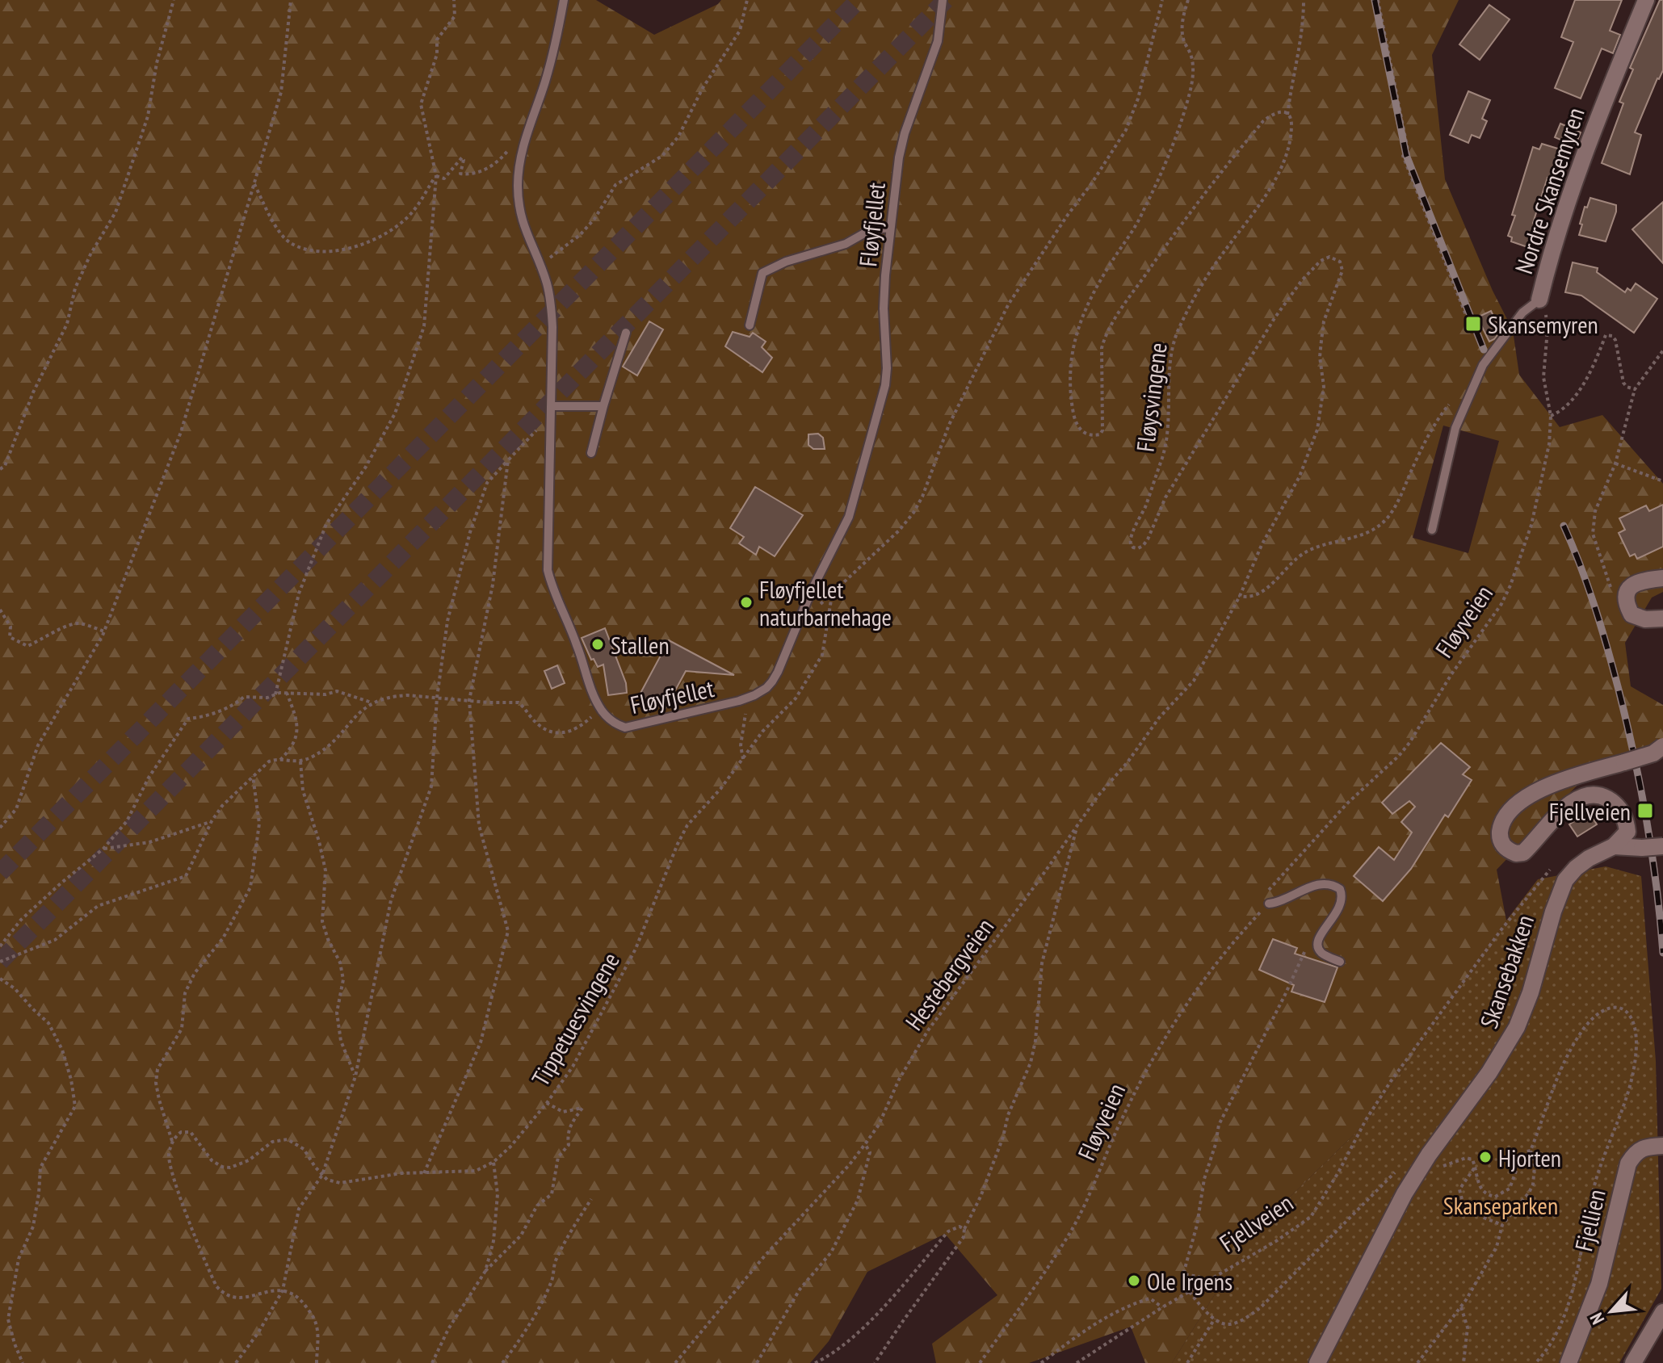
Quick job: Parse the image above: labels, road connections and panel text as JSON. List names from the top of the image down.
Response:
{
  "streets": {
    "street": ["Nordre Skansemyren", "Skansebakken", "Fjellien"],
    "lane": ["Fløyfjellet"],
    "path": [
      "Fløysvingene",
      "Fløyveien",
      "Hestebergveien",
      "Tippetuesvingene",
      "Fjellveien"
    ]
  },
  "crossings": [
    ["Nordre Skansemyren", "Fløyveien"],
    ["Fløysvingene", "Hestebergveien"]
  ],
  "parks": ["Skanseparken"],
  "places": {
    "transit": ["Skansemyren", "Fjellveien"],
    "other": [
      "Fløyfjellet naturbarnehage",
      "Stallen",
      "Hjorten",
      "Ole Irgens"
    ]
  },
  "north": "bottom left"
}
